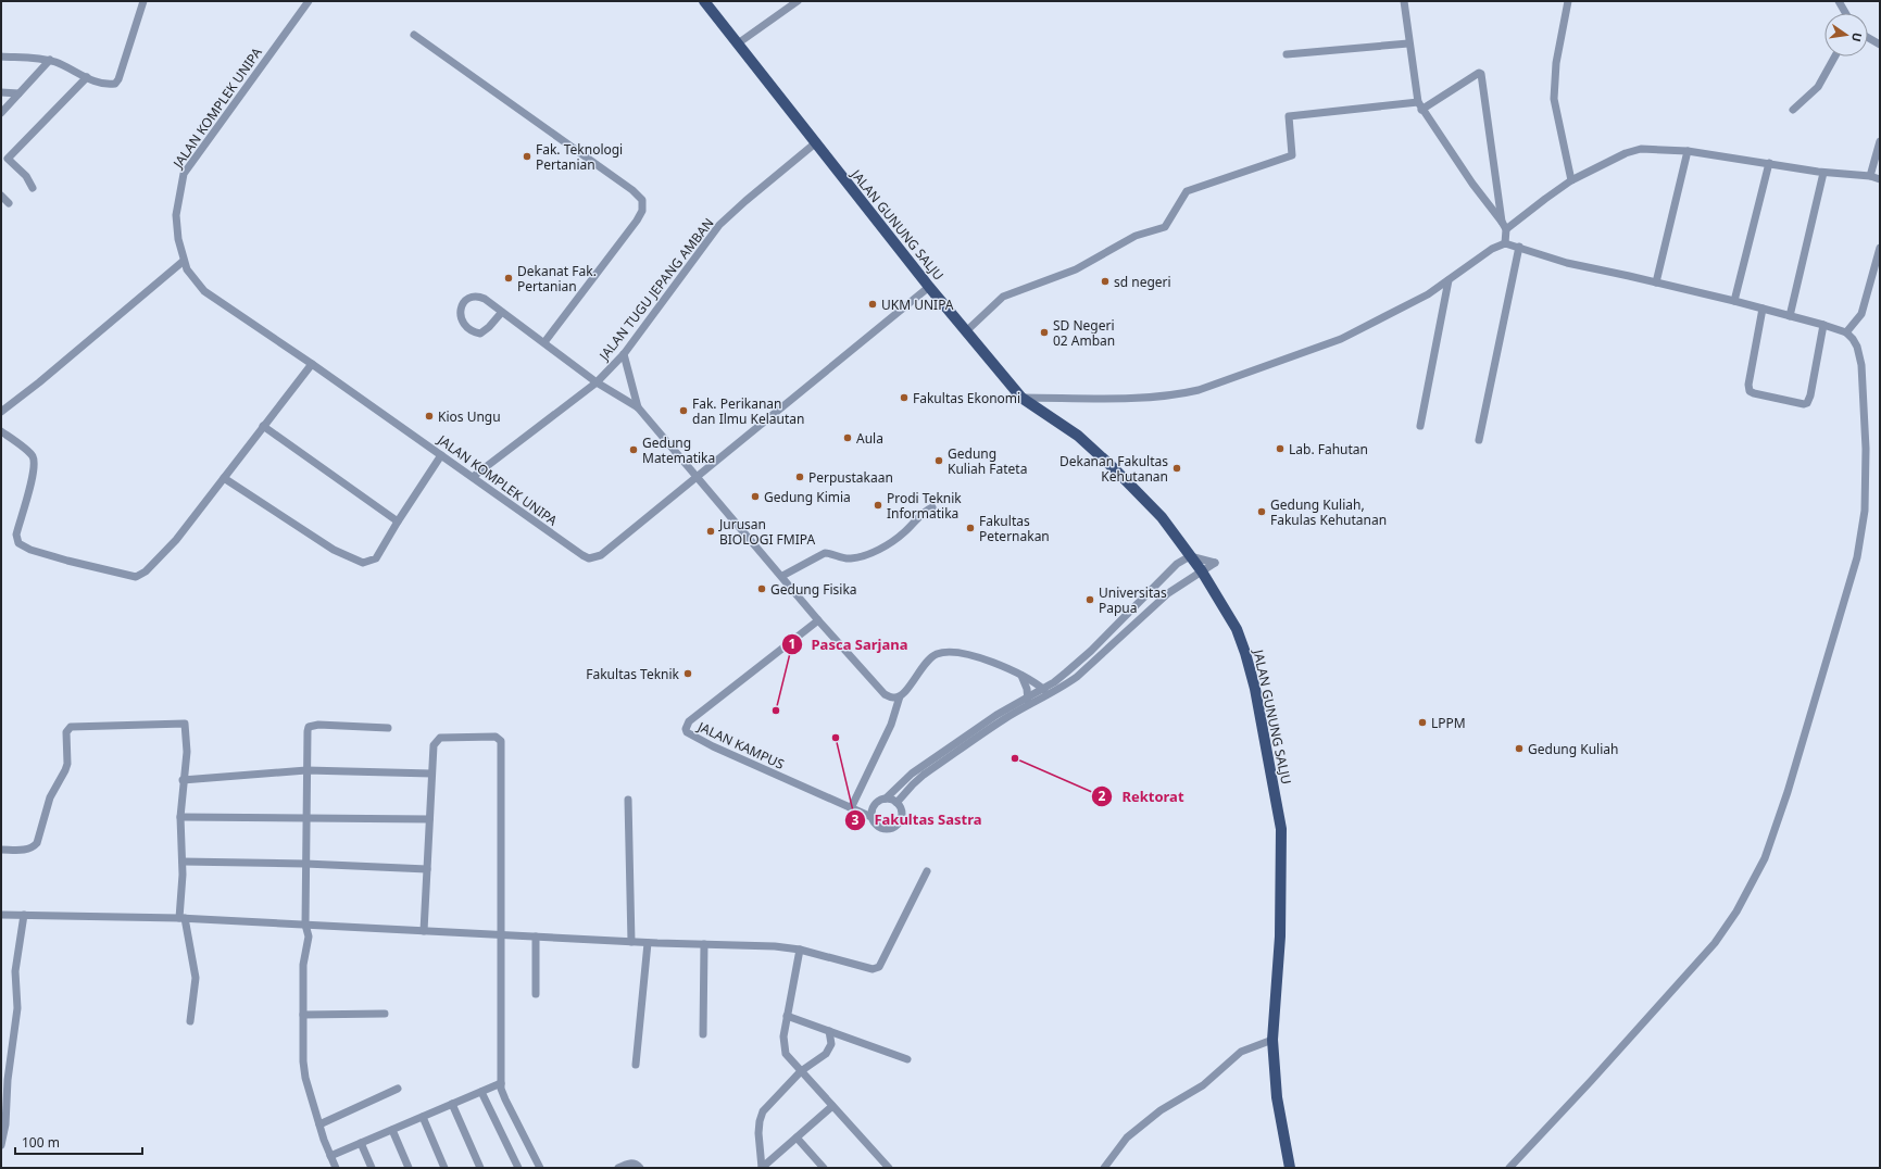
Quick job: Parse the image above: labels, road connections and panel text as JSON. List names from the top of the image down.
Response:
{
  "streets": {
    "main road": ["JALAN GUNUNG SALJU"],
    "street": ["JALAN KOMPLEK UNIPA", "JALAN TUGU JEPANG AMBAN", "JALAN KAMPUS"]
  },
  "crossings": [
    ["JALAN KOMPLEK UNIPA", "JALAN GUNUNG SALJU"],
    ["JALAN KOMPLEK UNIPA", "JALAN TUGU JEPANG AMBAN"],
    ["JALAN GUNUNG SALJU", "JALAN TUGU JEPANG AMBAN"]
  ],
  "places": [
    "Fak. Teknologi Pertanian",
    "Dekanat Fak. Pertanian",
    "sd negeri",
    "UKM UNIPA",
    "SD Negeri 02 Amban",
    "Fakultas Ekonomi",
    "Fak. Perikanan dan Ilmu Kelautan",
    "Kios Ungu",
    "Aula",
    "Lab. Fahutan",
    "Gedung Matematika",
    "Gedung Kuliah Fateta",
    "Dekanan Fakultas Kehutanan",
    "Perpustakaan",
    "Gedung Kimia",
    "Prodi Teknik Informatika",
    "Gedung Kuliah, Fakulas Kehutanan",
    "Fakultas Peternakan",
    "Jurusan BIOLOGI FMIPA",
    "Gedung Fisika",
    "Universitas Papua",
    "Fakultas Teknik",
    "Pasca Sarjana",
    "LPPM",
    "Fakultas Sastra",
    "Gedung Kuliah",
    "Rektorat"
  ],
  "scale_bar": "100 m",
  "north": "right"
}
